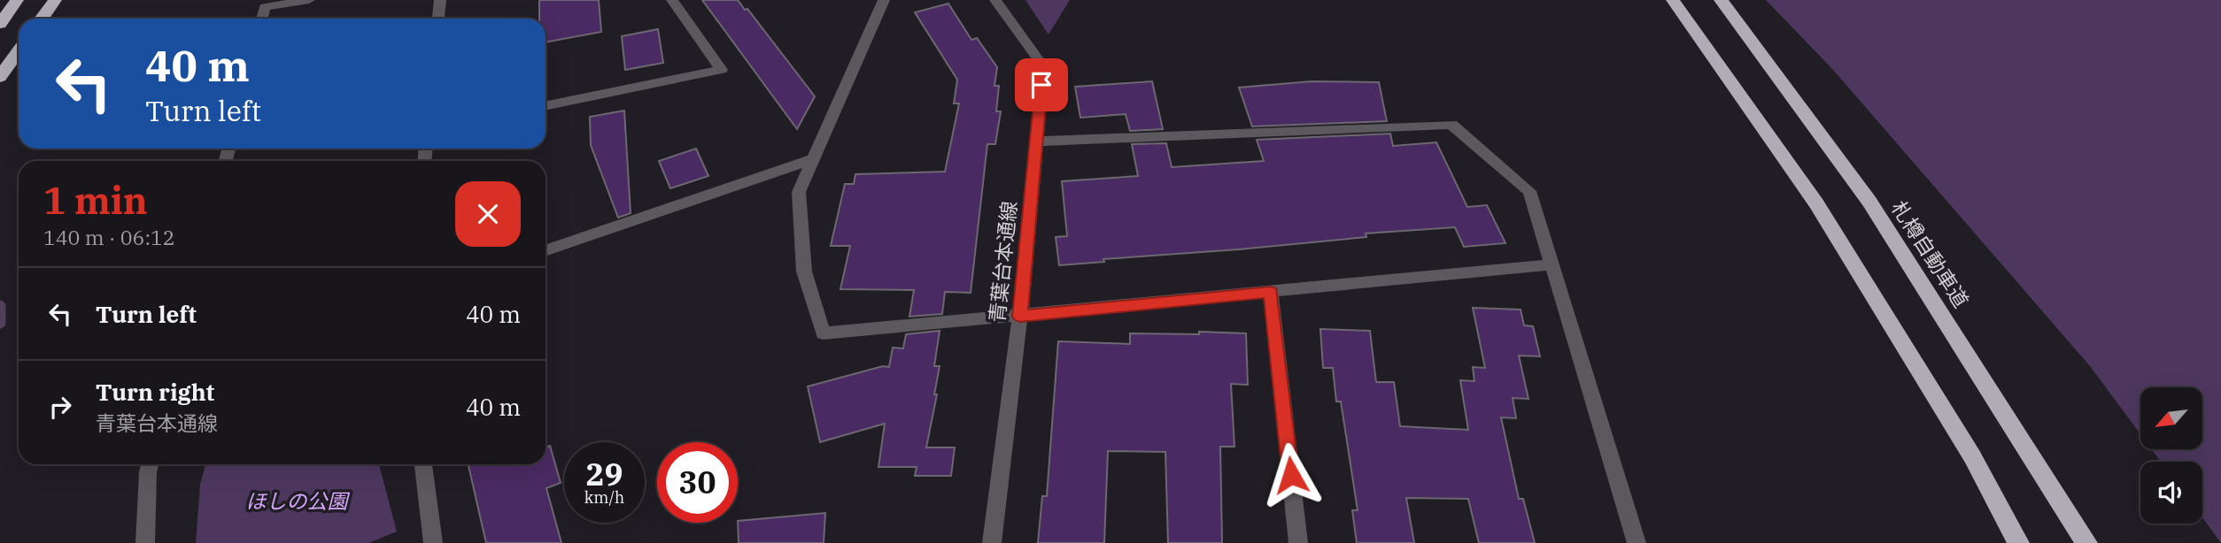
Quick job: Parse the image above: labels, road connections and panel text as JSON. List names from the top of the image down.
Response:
{
  "streets": {
    "highway": ["札樽自動車道"],
    "street": ["青葉台本通線"]
  },
  "parks": ["ほしの公園"],
  "north": "bottom left",
  "page": {
    "turn": ["40 m", "Turn left"],
    "heading": ["1 min", "140 m · 06:12"],
    "list": [
      {
        "name": "Turn left",
        "value": "40 m"
      },
      {
        "name": "Turn right",
        "note": "青葉台本通線",
        "value": "40 m"
      }
    ],
    "speed": "29 km/h",
    "limit": "30"
  }
}
